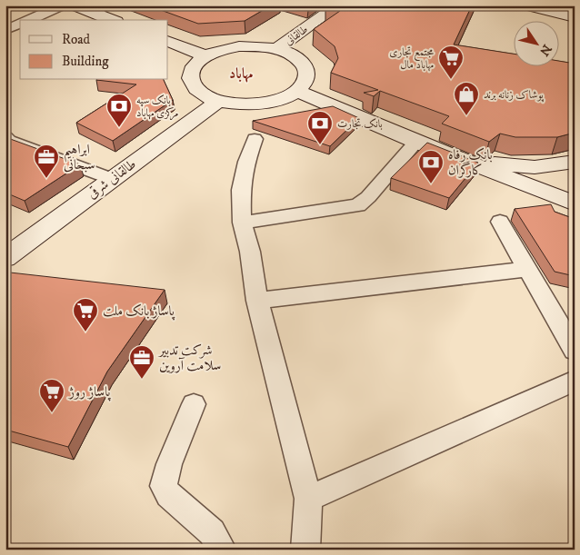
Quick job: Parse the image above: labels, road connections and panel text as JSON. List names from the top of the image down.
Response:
{
  "streets": {
    "street": ["طالقانی", "طالقانی شرقی"]
  },
  "districts": ["مهاباد"],
  "places": {
    "supermarket": ["مجتمع تجاری مهاباد مال", "پاساژ بانک ملت", "پاساژ روژ"],
    "shop": ["پوشاک زنانه برند"],
    "bank": ["بانک سپه مرکزی مهاباد", "بانک تجارت", "بانک رفاه کارگران"],
    "office": ["ابراهیم سبحانی", "شرکت تدبیر سلامت آروین"]
  },
  "legend": ["Road", "Building"],
  "north": "bottom right"
}
